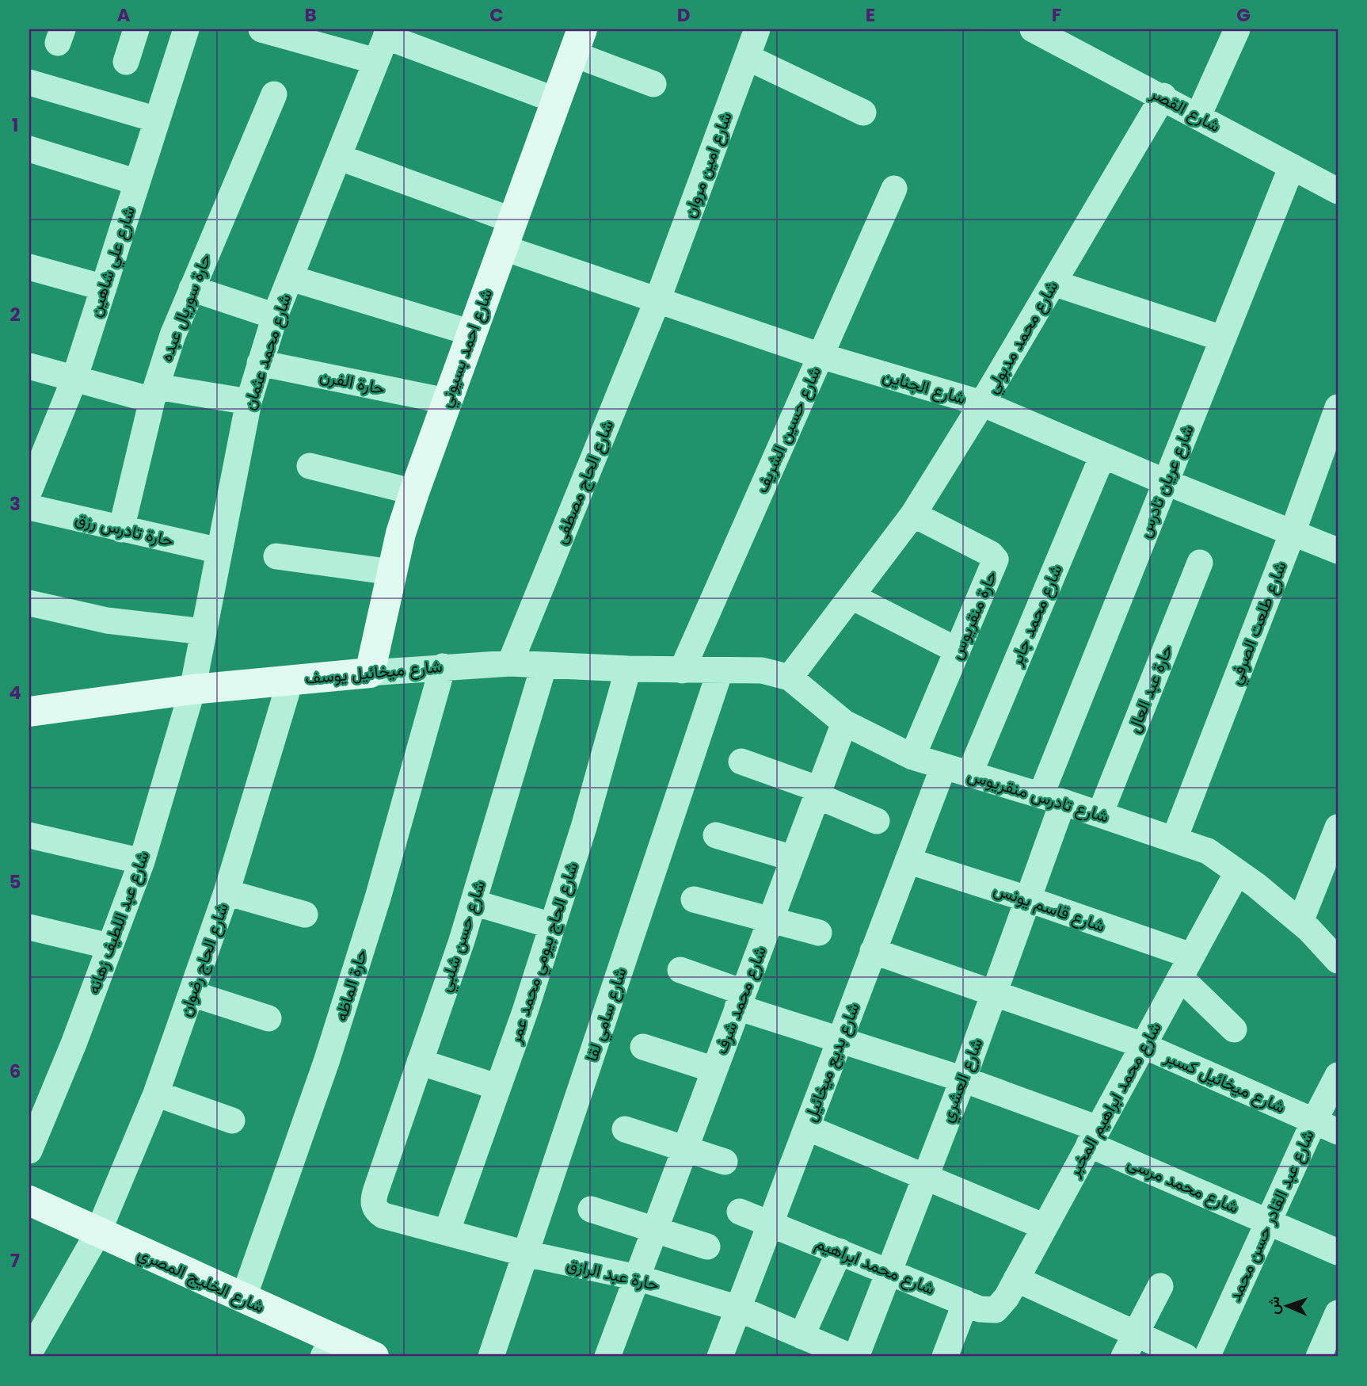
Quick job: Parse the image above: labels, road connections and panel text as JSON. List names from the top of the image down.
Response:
{
  "streets": {
    "street": [
      "شارع القصر",
      "شارع امين مروان",
      "شارع علي شاهين",
      "حارة سوريال عبده",
      "شارع محمد مدبولي",
      "شارع احمد بسيوني",
      "شارع محمد عثمان",
      "حارة الفرن",
      "شارع الجناين",
      "شارع حسين الشريف",
      "شارع عريان تادرس",
      "شارع الحاج مصطفى",
      "حارة تادرس رزق",
      "حارة منقريوس",
      "شارع محمد جابر",
      "شارع طلعت الصرفي",
      "شارع ميخائيل يوسف",
      "حارة عبد العال",
      "شارع تادرس منقريوس",
      "شارع قاسم يونس",
      "شارع عبد اللطيف زهانه",
      "شارع حسن شلبي",
      "شارع الحاج بيومي محمد عمر",
      "شارع الحاج رضوان",
      "حارة الماظه",
      "شارع محمد شرف",
      "شارع سامي لقا",
      "شارع بديع ميخائيل",
      "شارع العشري",
      "شارع ميخائيل كسبر",
      "شارع محمد ابراهيم المخبر",
      "شارع محمد مرسى",
      "شارع عبد القادر حسن محمد",
      "شارع محمد ابراهيم",
      "حارة عبد الرازق",
      "شارع الخليج المصري"
    ]
  },
  "crossings": [
    ["شارع القصر", "شارع محمد مدبولي"],
    ["شارع القصر", "شارع عريان تادرس"],
    ["شارع امين مروان", "شارع الجناين"],
    ["شارع امين مروان", "شارع الحاج مصطفى"],
    ["حارة سوريال عبده", "حارة تادرس رزق"],
    ["شارع محمد مدبولي", "شارع الجناين"],
    ["شارع محمد مدبولي", "حارة منقريوس"],
    ["شارع محمد مدبولي", "شارع تادرس منقريوس"],
    ["شارع احمد بسيوني", "حارة الفرن"],
    ["شارع احمد بسيوني", "شارع الجناين"],
    ["شارع احمد بسيوني", "شارع ميخائيل يوسف"],
    ["شارع محمد عثمان", "حارة الفرن"],
    ["شارع محمد عثمان", "شارع الجناين"],
    ["شارع محمد عثمان", "حارة تادرس رزق"],
    ["شارع محمد عثمان", "شارع ميخائيل يوسف"],
    ["شارع محمد عثمان", "شارع عبد اللطيف زهانه"],
    ["شارع الجناين", "شارع حسين الشريف"],
    ["شارع الجناين", "شارع عريان تادرس"],
    ["شارع الجناين", "شارع الحاج مصطفى"],
    ["شارع الجناين", "شارع محمد جابر"],
    ["شارع الجناين", "شارع طلعت الصرفي"],
    ["شارع حسين الشريف", "شارع ميخائيل يوسف"],
    ["شارع عريان تادرس", "شارع تادرس منقريوس"],
    ["شارع عريان تادرس", "شارع العشري"],
    ["شارع الحاج مصطفى", "شارع ميخائيل يوسف"],
    ["حارة منقريوس", "شارع تادرس منقريوس"],
    ["شارع محمد جابر", "شارع تادرس منقريوس"],
    ["شارع طلعت الصرفي", "شارع تادرس منقريوس"],
    ["شارع ميخائيل يوسف", "شارع تادرس منقريوس"],
    ["شارع ميخائيل يوسف", "شارع عبد اللطيف زهانه"],
    ["شارع ميخائيل يوسف", "شارع حسن شلبي"],
    ["شارع ميخائيل يوسف", "شارع الحاج بيومي محمد عمر"],
    ["شارع ميخائيل يوسف", "شارع الحاج رضوان"],
    ["شارع ميخائيل يوسف", "حارة الماظه"],
    ["شارع ميخائيل يوسف", "شارع سامي لقا"],
    ["حارة عبد العال", "شارع تادرس منقريوس"],
    ["شارع تادرس منقريوس", "شارع محمد شرف"],
    ["شارع تادرس منقريوس", "شارع سامي لقا"],
    ["شارع تادرس منقريوس", "شارع بديع ميخائيل"],
    ["شارع تادرس منقريوس", "شارع العشري"],
    ["شارع تادرس منقريوس", "شارع محمد ابراهيم المخبر"],
    ["شارع قاسم يونس", "شارع بديع ميخائيل"],
    ["شارع قاسم يونس", "شارع العشري"],
    ["شارع قاسم يونس", "شارع محمد ابراهيم المخبر"],
    ["شارع حسن شلبي", "حارة عبد الرازق"],
    ["شارع الحاج بيومي محمد عمر", "حارة عبد الرازق"],
    ["شارع الحاج رضوان", "شارع الخليج المصري"],
    ["حارة الماظه", "شارع الخليج المصري"],
    ["شارع محمد شرف", "شارع محمد مرسى"],
    ["شارع محمد شرف", "حارة عبد الرازق"],
    ["شارع سامي لقا", "حارة عبد الرازق"],
    ["شارع بديع ميخائيل", "شارع ميخائيل كسبر"],
    ["شارع بديع ميخائيل", "شارع محمد مرسى"],
    ["شارع بديع ميخائيل", "شارع محمد ابراهيم"],
    ["شارع بديع ميخائيل", "حارة عبد الرازق"],
    ["شارع العشري", "شارع ميخائيل كسبر"],
    ["شارع العشري", "شارع محمد مرسى"],
    ["شارع العشري", "شارع محمد ابراهيم"],
    ["شارع ميخائيل كسبر", "شارع محمد ابراهيم المخبر"],
    ["شارع ميخائيل كسبر", "شارع عبد القادر حسن محمد"],
    ["شارع محمد ابراهيم المخبر", "شارع محمد مرسى"],
    ["شارع محمد ابراهيم المخبر", "شارع محمد ابراهيم"],
    ["شارع محمد مرسى", "شارع عبد القادر حسن محمد"]
  ],
  "north": "left",
  "grid": {
    "columns": [
      "A",
      "B",
      "C",
      "D",
      "E",
      "F",
      "G"
    ],
    "rows": [
      "1",
      "2",
      "3",
      "4",
      "5",
      "6",
      "7"
    ]
  }
}
